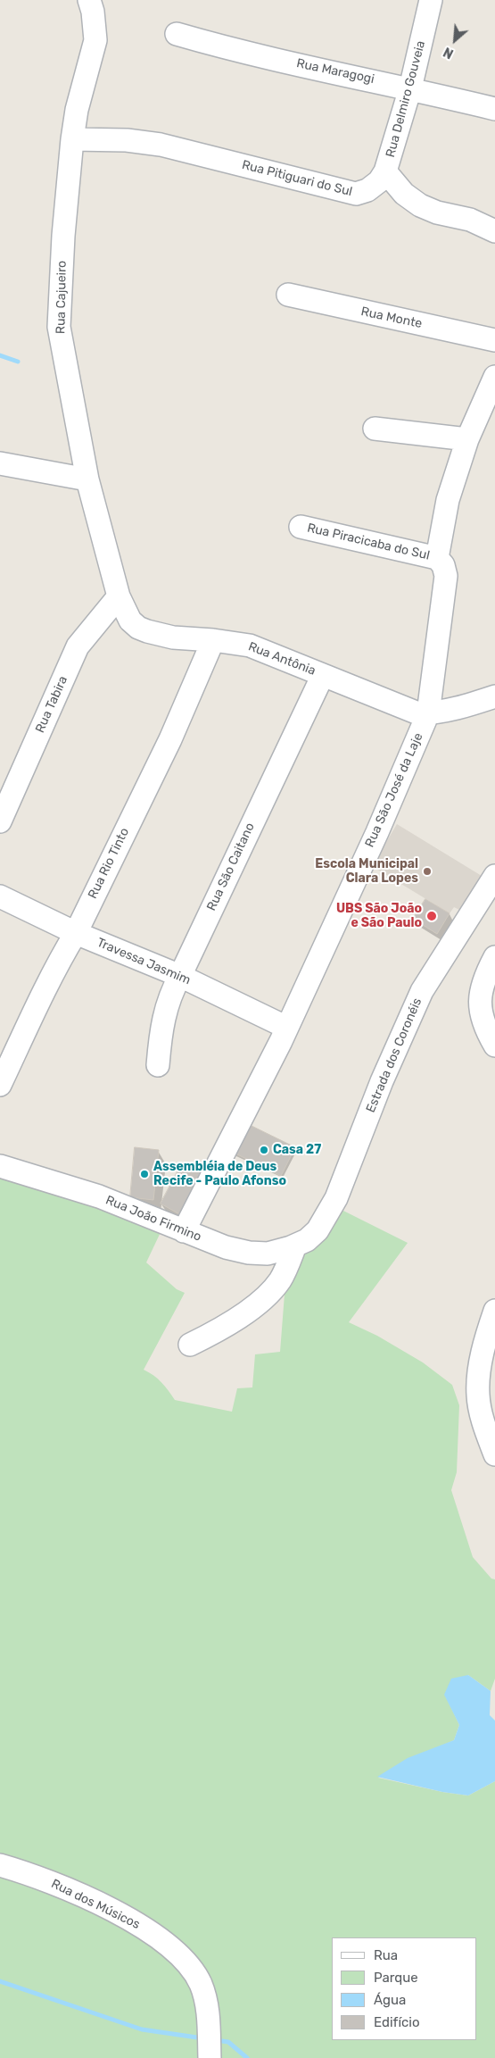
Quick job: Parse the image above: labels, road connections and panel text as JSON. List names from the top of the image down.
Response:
{
  "streets": {
    "street": [
      "Rua Maragogi",
      "Rua Delmiro Gouveia",
      "Rua Pitiguari do Sul",
      "Rua Cajueiro",
      "Rua Monte",
      "Rua Piracicaba do Sul",
      "Rua Antônia",
      "Rua Tabira",
      "Rua São José da Laje",
      "Rua Rio Tinto",
      "Rua São Caitano",
      "Travessa Jasmim",
      "Estrada dos Coronéis",
      "Rua João Firmino",
      "Rua dos Músicos"
    ]
  },
  "crossings": [
    ["Rua Maragogi", "Rua Delmiro Gouveia"],
    ["Rua Delmiro Gouveia", "Rua Pitiguari do Sul"],
    ["Rua Pitiguari do Sul", "Rua Cajueiro"],
    ["Rua Cajueiro", "Rua Antônia"],
    ["Rua Piracicaba do Sul", "Rua São José da Laje"],
    ["Rua Antônia", "Rua Tabira"],
    ["Rua Antônia", "Rua São José da Laje"],
    ["Rua Antônia", "Rua Rio Tinto"],
    ["Rua Antônia", "Rua São Caitano"],
    ["Rua São José da Laje", "Travessa Jasmim"],
    ["Rua São José da Laje", "Rua João Firmino"],
    ["Rua Rio Tinto", "Travessa Jasmim"],
    ["Rua São Caitano", "Travessa Jasmim"],
    ["Estrada dos Coronéis", "Rua João Firmino"]
  ],
  "places": [
    "Escola Municipal Clara Lopes",
    "UBS São João e São Paulo",
    "Casa 27",
    "Assembléia de Deus Recife - Paulo Afonso"
  ],
  "legend": [
    "Rua",
    "Parque",
    "Água",
    "Edifício"
  ],
  "north": "bottom left"
}
